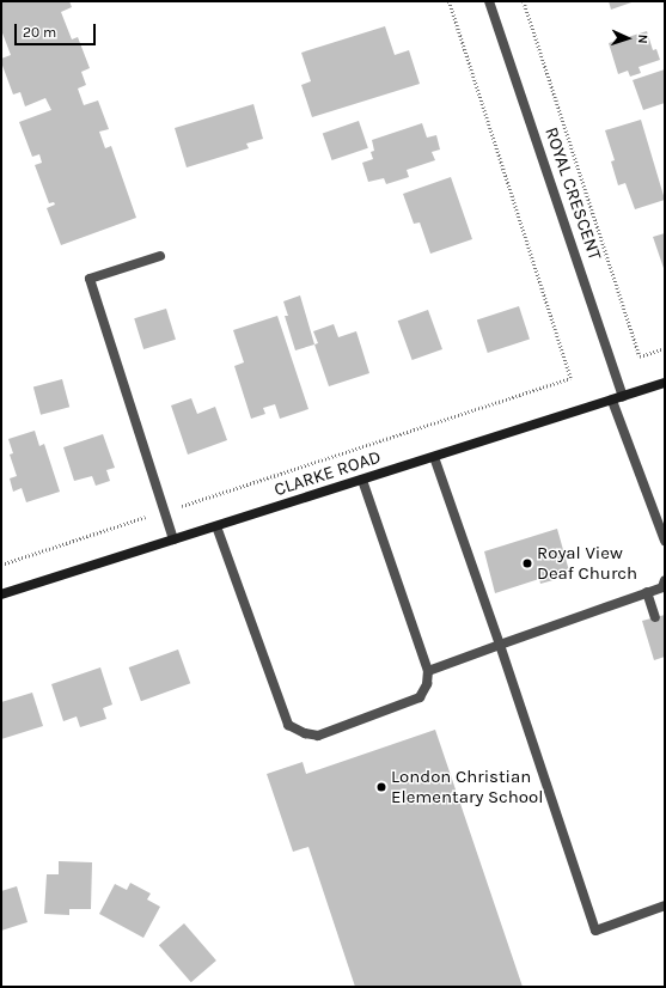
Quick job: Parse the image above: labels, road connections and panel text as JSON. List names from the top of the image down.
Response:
{
  "streets": {
    "main road": ["CLARKE ROAD"],
    "street": ["ROYAL CRESCENT"]
  },
  "crossings": [
    ["ROYAL CRESCENT", "CLARKE ROAD"]
  ],
  "places": ["Royal View Deaf Church", "London Christian Elementary School"],
  "scale_bar": "20 m",
  "north": "right"
}
